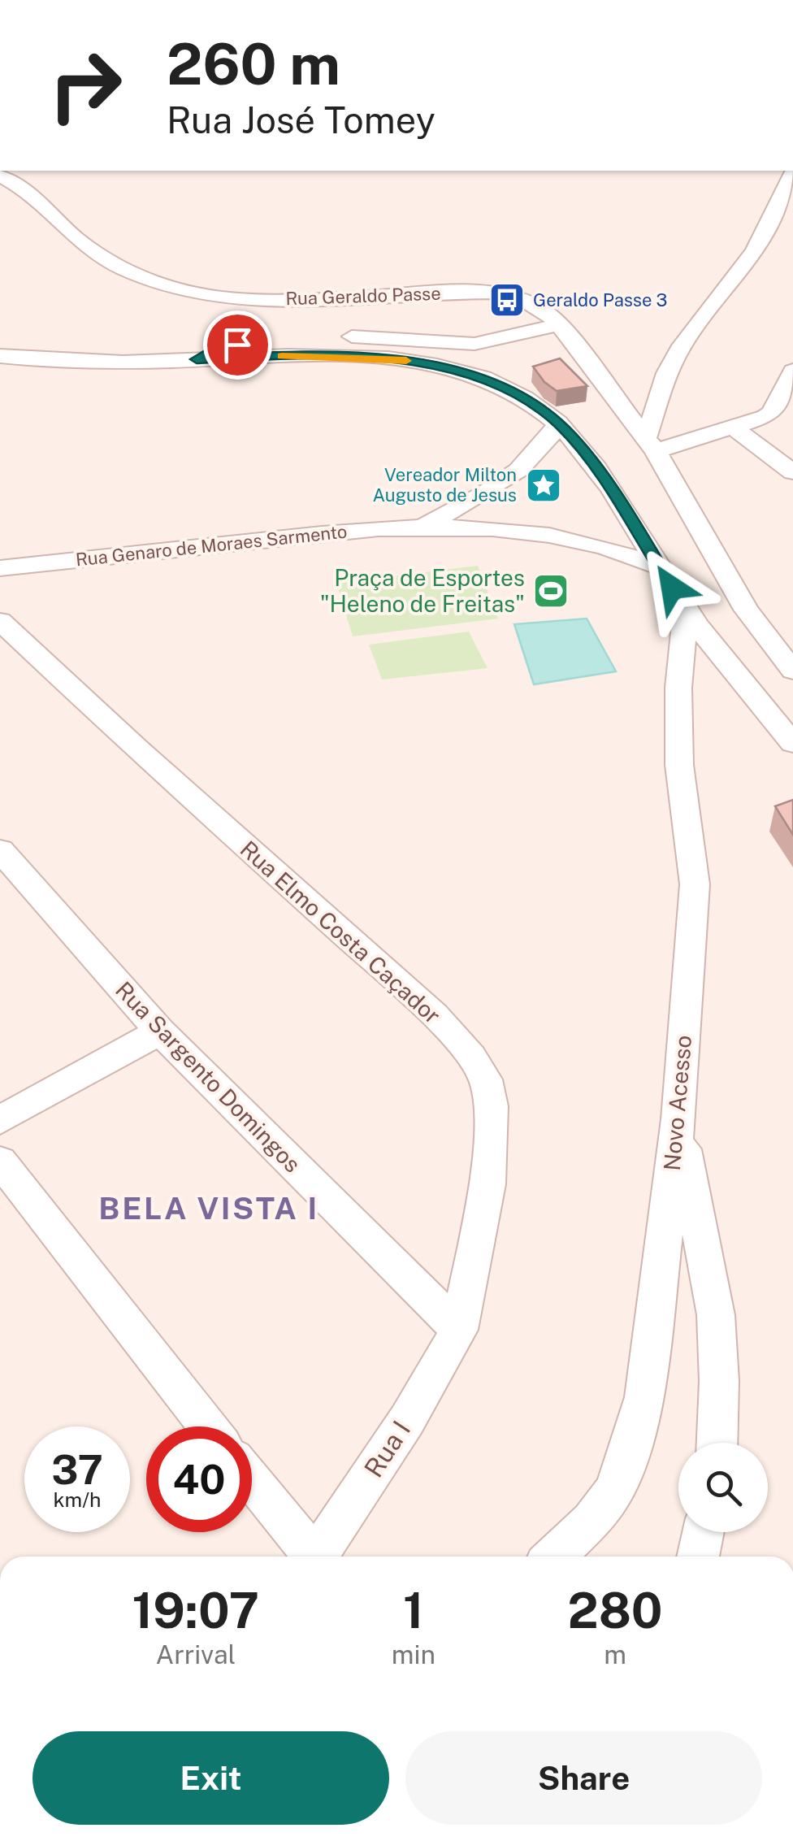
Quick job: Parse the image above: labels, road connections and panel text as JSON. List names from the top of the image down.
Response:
{
  "streets": {
    "street": [
      "Rua Geraldo Passe",
      "Rua Genaro de Moraes Sarmento",
      "Rua Elmo Costa Caçador",
      "Rua Sargento Domingos",
      "Novo Acesso",
      "Rua I"
    ]
  },
  "crossings": [
    ["Rua Elmo Costa Caçador", "Rua Sargento Domingos"],
    ["Rua Elmo Costa Caçador", "Rua I"],
    ["Rua Sargento Domingos", "Rua I"]
  ],
  "districts": ["BELA VISTA I"],
  "places": {
    "bus stop": ["Geraldo Passe 3"],
    "place": ["Vereador Milton Augusto de Jesus"],
    "sports": ["Praça de Esportes \"Heleno de Freitas\""]
  },
  "page": {
    "turn": ["260 m", "Rua José Tomey"],
    "speed": "37 km/h",
    "limit": "40",
    "eta": [
      "19:07",
      "Arrival",
      "1",
      "min",
      "280",
      "m"
    ],
    "buttons": ["Exit", "Share"]
  }
}
